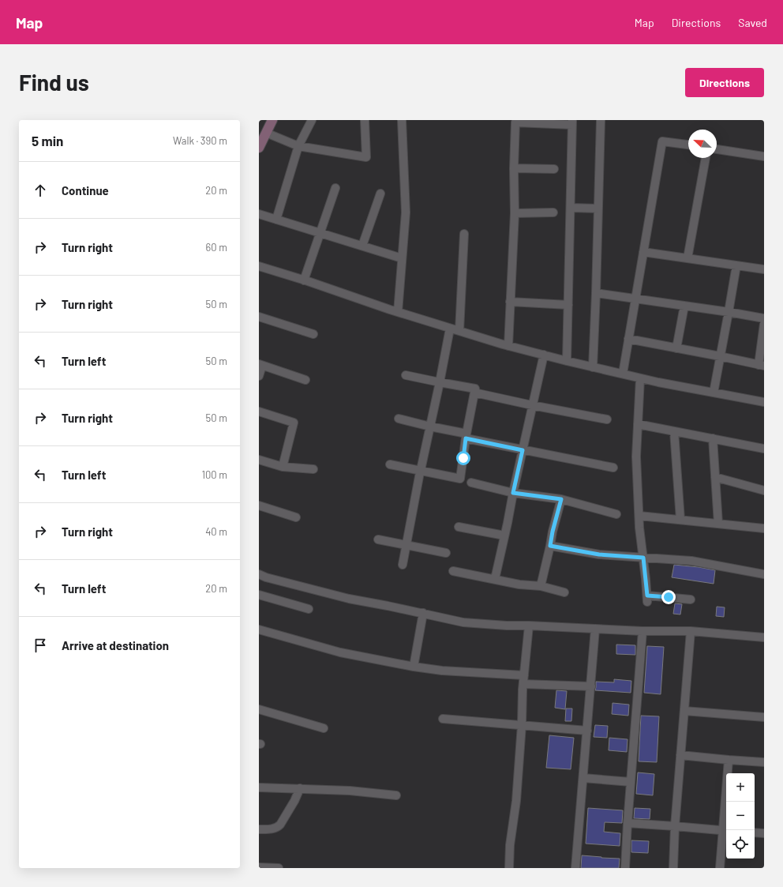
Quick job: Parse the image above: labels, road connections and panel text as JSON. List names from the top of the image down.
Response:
{
  "north": "top left",
  "page": {
    "header": "Map",
    "nav": ["Map", "Directions", "Saved"],
    "buttons": "Directions",
    "title": "Find us",
    "heading": ["5 min", "Walk · 390 m"],
    "list": [
      ["Continue", "20 m"],
      ["Turn right", "60 m"],
      ["Turn right", "50 m"],
      ["Turn left", "50 m"],
      ["Turn right", "50 m"],
      ["Turn left", "100 m"],
      ["Turn right", "40 m"],
      ["Turn left", "20 m"],
      "Arrive at destination"
    ],
    "map_buttons": ["+", "−"]
  }
}
